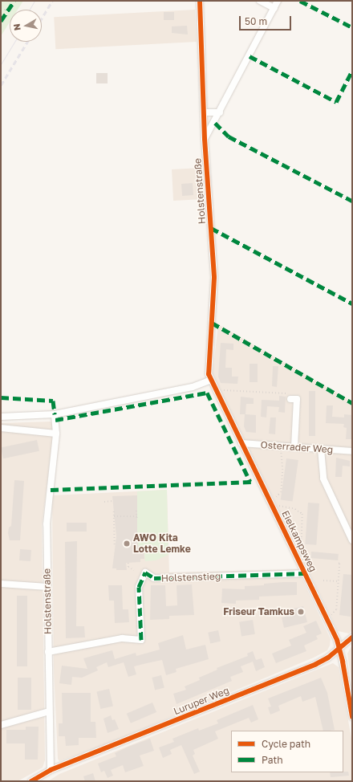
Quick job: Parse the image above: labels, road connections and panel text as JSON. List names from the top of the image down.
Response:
{
  "streets": {
    "street": [
      "Holstenstraße",
      "Osterrader Weg",
      "Eielkampsweg",
      "Holstenstieg",
      "Luruper Weg"
    ]
  },
  "crossings": [
    ["Holstenstraße", "Eielkampsweg"],
    ["Holstenstraße", "Holstenstieg"],
    ["Holstenstraße", "Luruper Weg"],
    ["Osterrader Weg", "Eielkampsweg"],
    ["Eielkampsweg", "Holstenstieg"],
    ["Eielkampsweg", "Luruper Weg"]
  ],
  "places": ["AWO Kita Lotte Lemke", "Friseur Tamkus"],
  "legend": ["Cycle path", "Path"],
  "scale_bar": "50 m",
  "north": "left"
}
